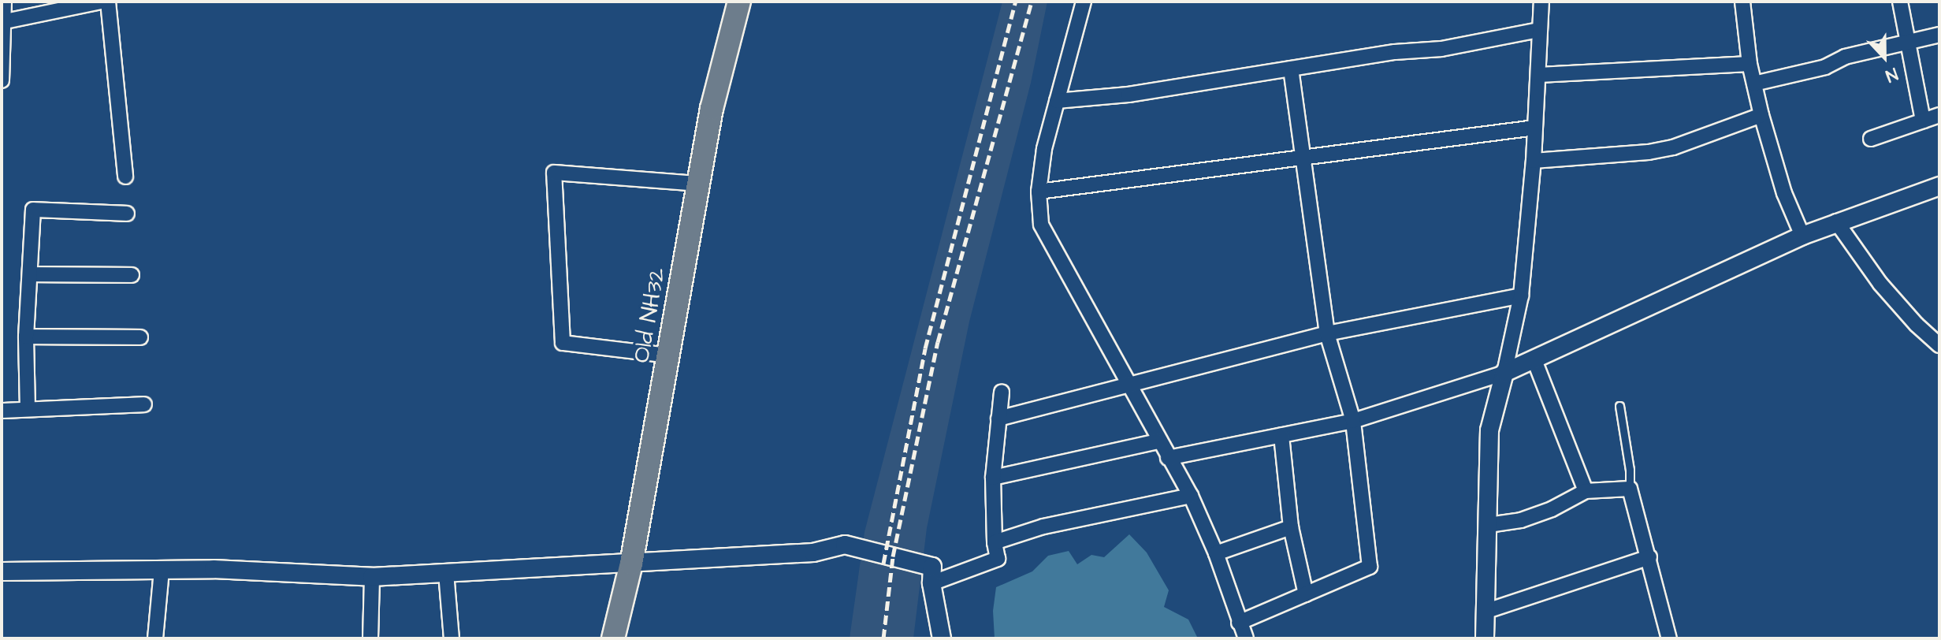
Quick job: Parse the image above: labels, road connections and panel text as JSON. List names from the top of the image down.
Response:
{
  "streets": {
    "main road": ["Old NH32"]
  },
  "north": "bottom"
}
